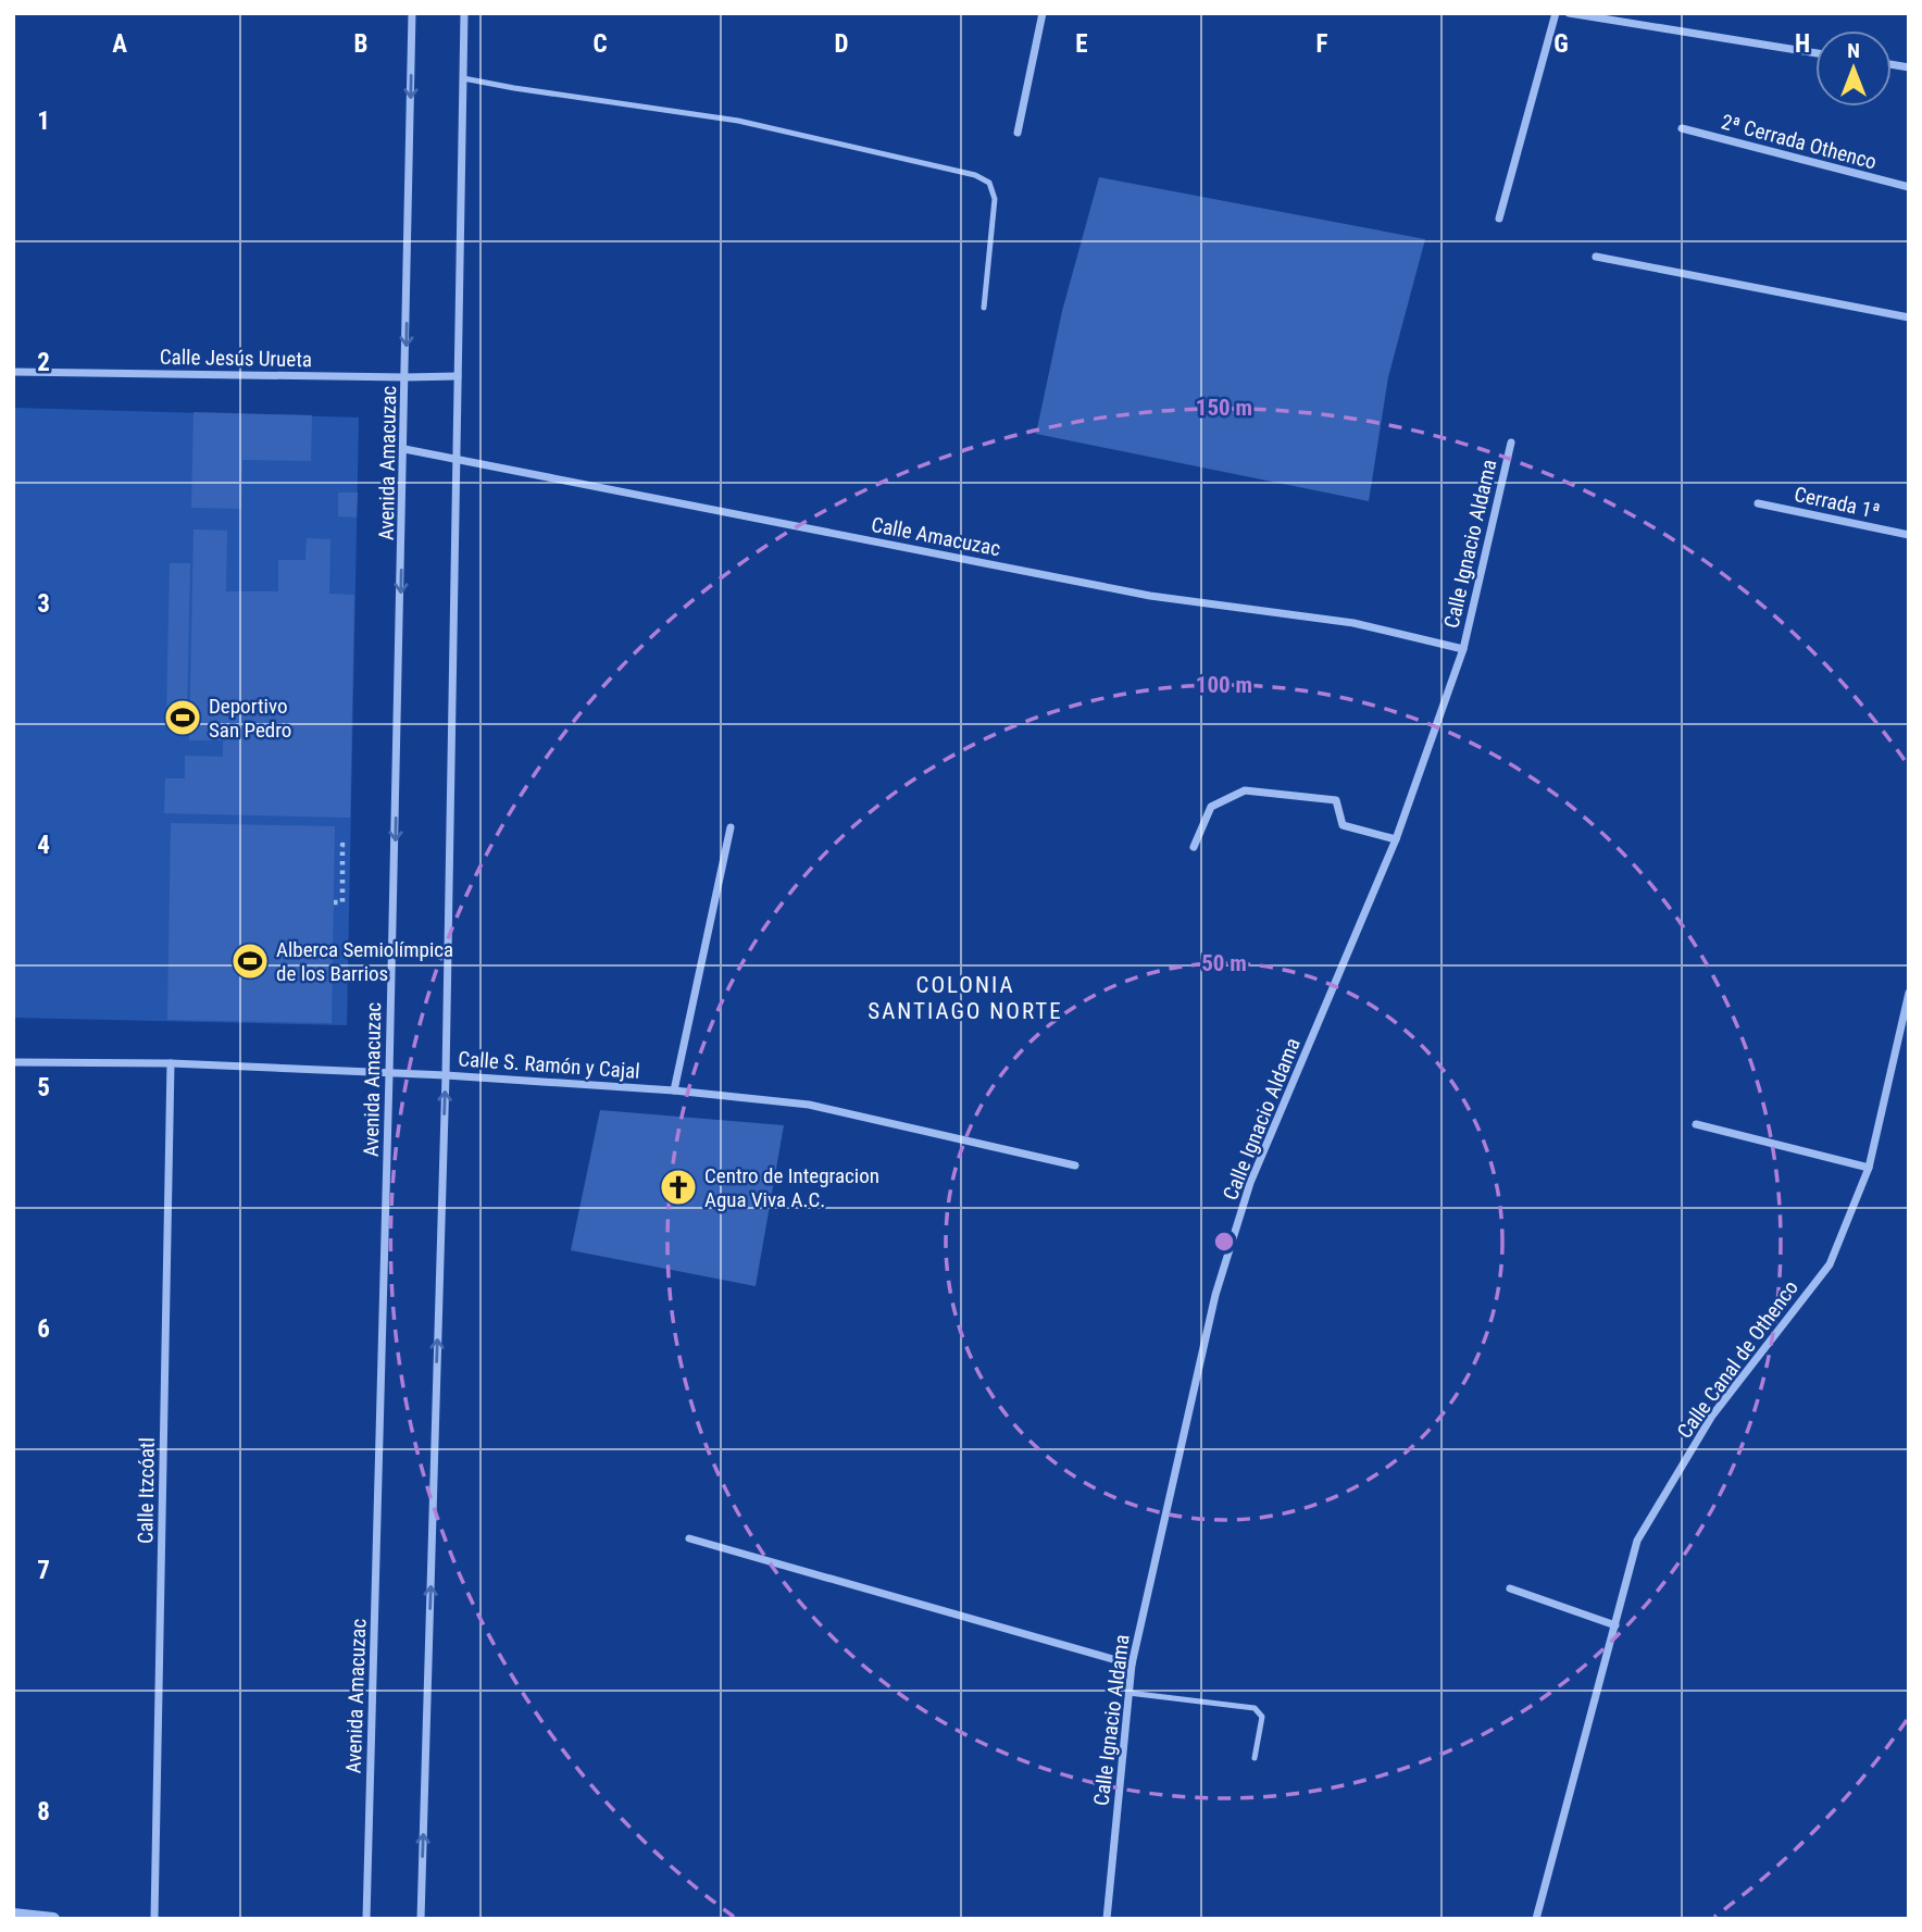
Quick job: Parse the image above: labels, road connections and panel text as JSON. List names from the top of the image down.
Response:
{
  "streets": {
    "street": [
      "2ª Cerrada Othenco",
      "Calle Jesús Urueta",
      "Avenida Amacuzac",
      "Cerrada 1ª",
      "Calle Amacuzac",
      "Calle Ignacio Aldama",
      "Calle S. Ramón y Cajal",
      "Calle Canal de Othenco",
      "Calle Itzcóatl"
    ]
  },
  "crossings": [
    ["Calle Jesús Urueta", "Avenida Amacuzac"],
    ["Avenida Amacuzac", "Calle Amacuzac"],
    ["Avenida Amacuzac", "Calle S. Ramón y Cajal"],
    ["Calle Amacuzac", "Calle Ignacio Aldama"],
    ["Calle S. Ramón y Cajal", "Calle Itzcóatl"]
  ],
  "districts": ["COLONIA SANTIAGO NORTE"],
  "places": {
    "sports": ["Deportivo San Pedro", "Alberca Semiolímpica de los Barrios"],
    "church": ["Centro de Integracion Agua Viva A.C."]
  },
  "north": "top",
  "grid": {
    "columns": [
      "A",
      "B",
      "C",
      "D",
      "E",
      "F",
      "G",
      "H"
    ],
    "rows": [
      "1",
      "2",
      "3",
      "4",
      "5",
      "6",
      "7",
      "8"
    ]
  },
  "rings": ["150 m", "100 m", "50 m"]
}
